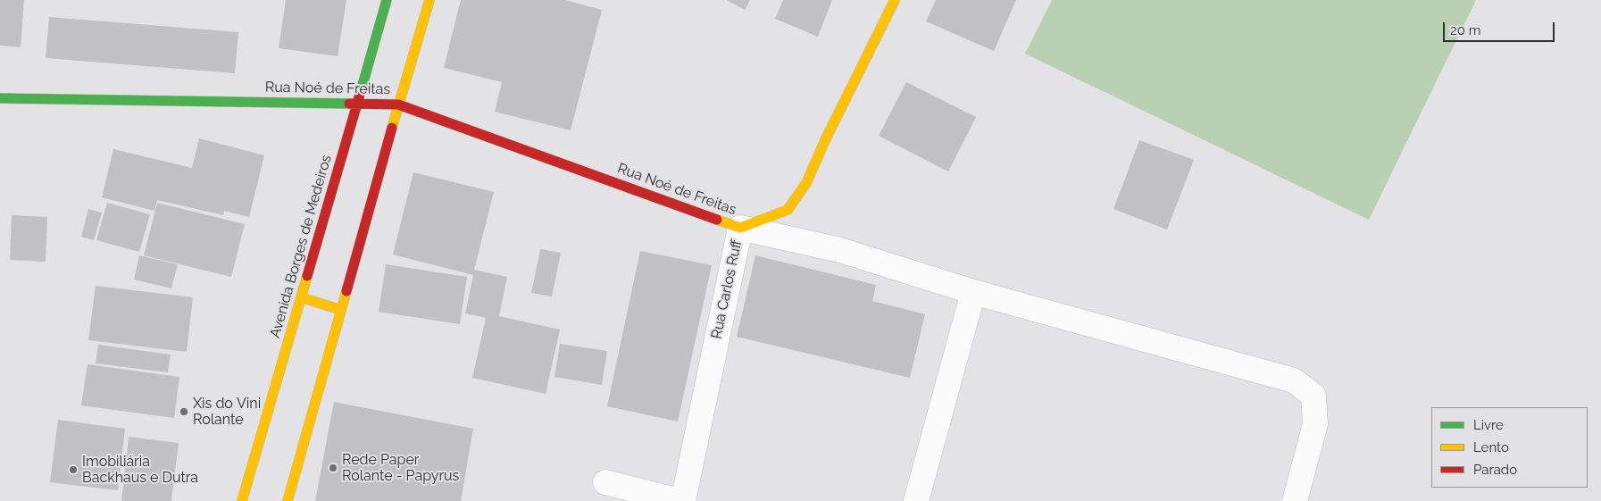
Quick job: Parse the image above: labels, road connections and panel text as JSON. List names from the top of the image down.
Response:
{
  "streets": {
    "main road": ["Rua Noé de Freitas", "Avenida Borges de Medeiros", "Rua Carlos Ruff"]
  },
  "crossings": [
    ["Rua Noé de Freitas", "Avenida Borges de Medeiros"],
    ["Rua Noé de Freitas", "Rua Carlos Ruff"]
  ],
  "places": ["Xis do Vini Rolante", "Rede Paper Rolante - Papyrus", "Imobiliária Backhaus e Dutra"],
  "legend": ["Livre", "Lento", "Parado"],
  "scale_bar": "20 m"
}
